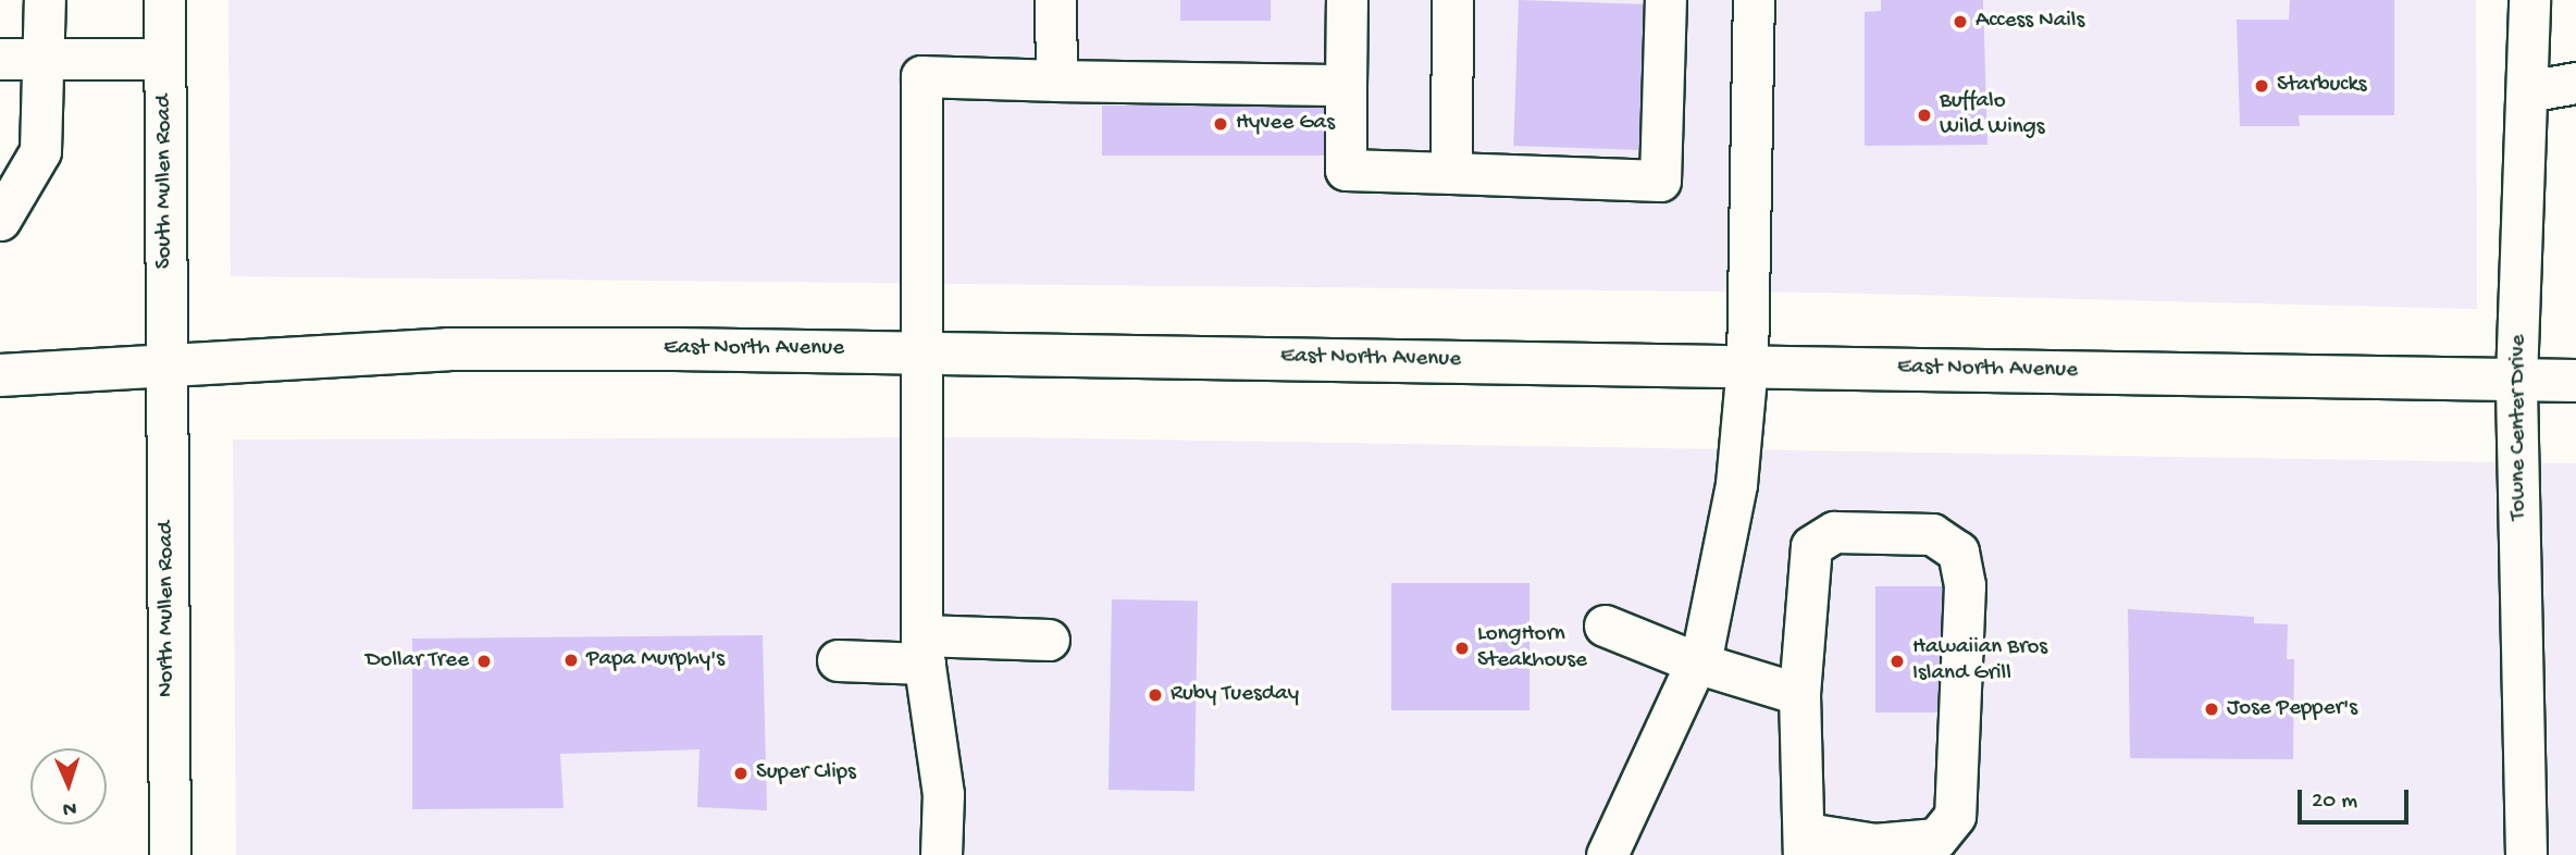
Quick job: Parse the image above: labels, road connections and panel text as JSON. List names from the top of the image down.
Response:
{
  "streets": {
    "main road": ["East North Avenue"],
    "street": ["South Mullen Road", "Towne Center Drive", "North Mullen Road"]
  },
  "crossings": [
    ["South Mullen Road", "East North Avenue"],
    ["South Mullen Road", "North Mullen Road"],
    ["East North Avenue", "Towne Center Drive"],
    ["East North Avenue", "North Mullen Road"]
  ],
  "places": [
    "Access Nails",
    "Starbucks",
    "Buffalo Wild Wings",
    "Hyvee Gas",
    "LongHorn Steakhouse",
    "Papa Murphy's",
    "Dollar Tree",
    "Hawaiian Bros Island Grill",
    "Ruby Tuesday",
    "Jose Pepper's",
    "Super Clips"
  ],
  "scale_bar": "20 m",
  "north": "bottom"
}
